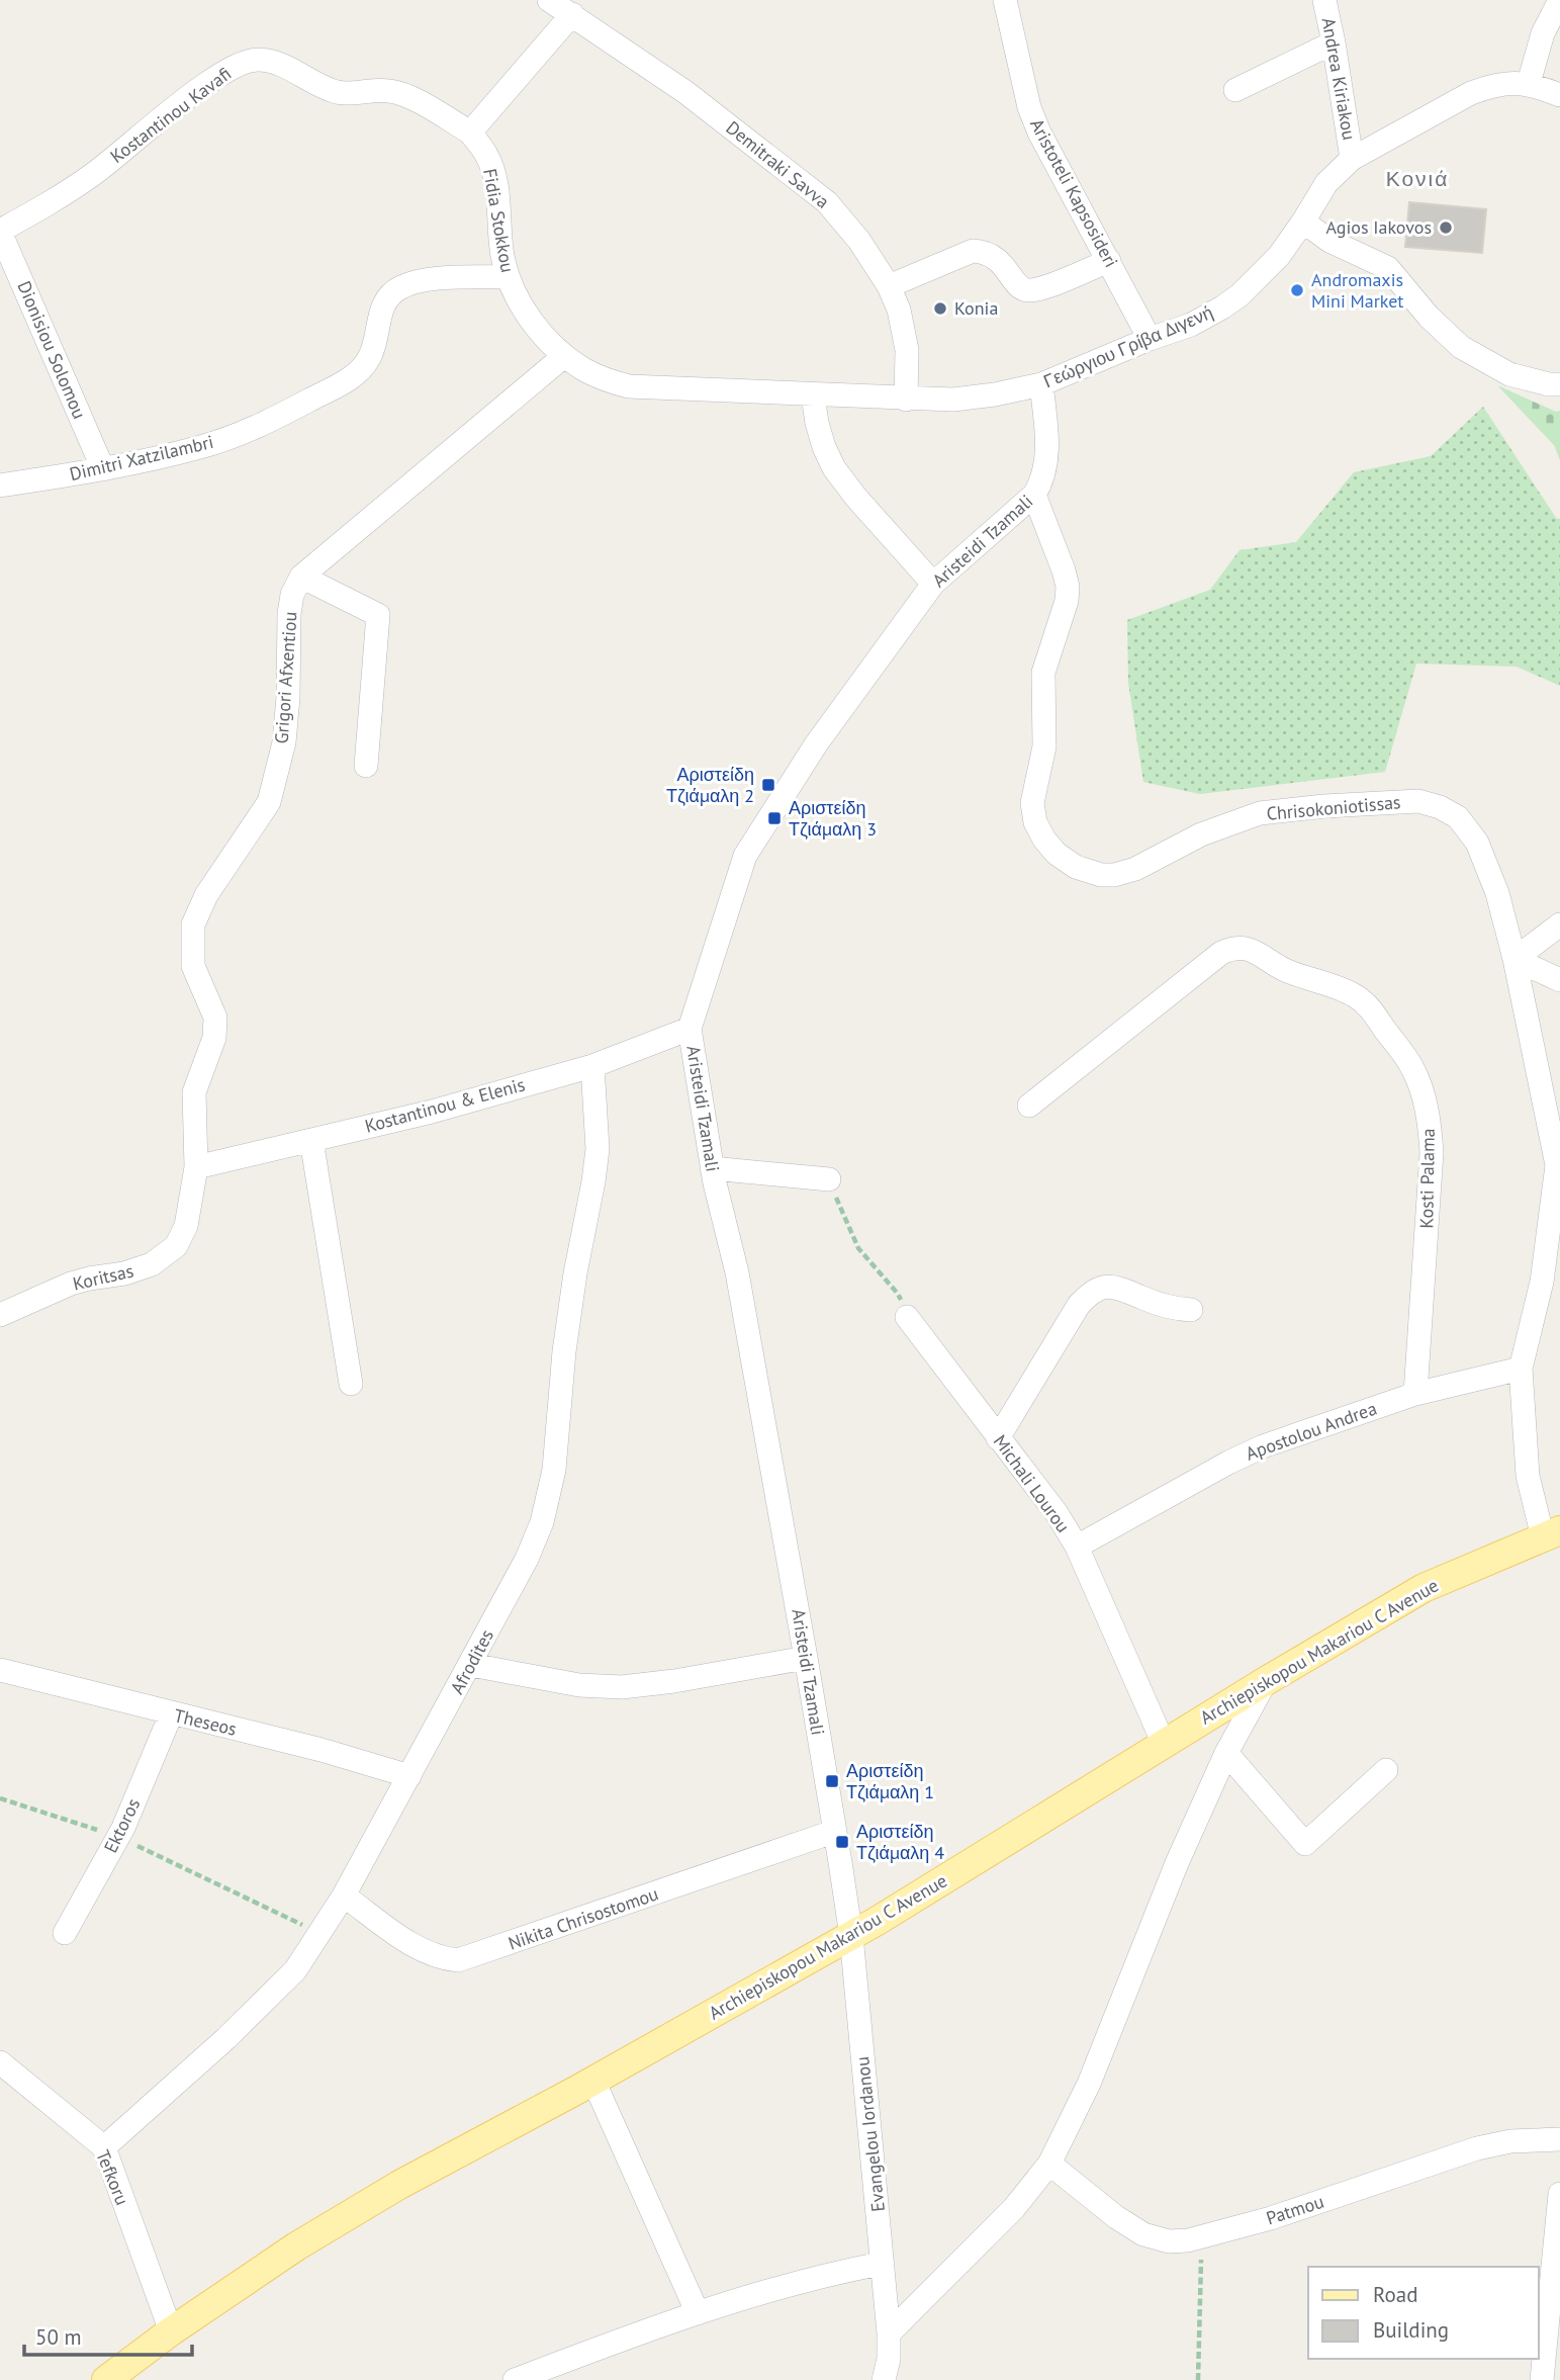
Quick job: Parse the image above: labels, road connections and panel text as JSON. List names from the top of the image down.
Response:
{
  "streets": {
    "main road": ["Archiepiskopou Makariou C Avenue"],
    "street": [
      "Andrea Kiriakou",
      "Kostantinou Kavafi",
      "Demitraki Savva",
      "Aristoteli Kapsosideri",
      "Fidia Stokkou",
      "Γεώργιου Γρίβα Διγενή",
      "Dionisiou Solomou",
      "Dimitri Xatzilambri",
      "Aristeidi Tzamali",
      "Grigori Afxentiou",
      "Chrisokoniotissas",
      "Kostantinou & Elenis",
      "Kosti Palama",
      "Koritsas",
      "Apostolou Andrea",
      "Michali Lourou",
      "Afrodites",
      "Theseos",
      "Ektoros",
      "Nikita Chrisostomou",
      "Evangelou Iordanou",
      "Tefkoru",
      "Patmou"
    ]
  },
  "crossings": [
    ["Andrea Kiriakou", "Γεώργιου Γρίβα Διγενή"],
    ["Kostantinou Kavafi", "Fidia Stokkou"],
    ["Kostantinou Kavafi", "Dionisiou Solomou"],
    ["Demitraki Savva", "Fidia Stokkou"],
    ["Demitraki Savva", "Γεώργιου Γρίβα Διγενή"],
    ["Aristoteli Kapsosideri", "Γεώργιου Γρίβα Διγενή"],
    ["Fidia Stokkou", "Γεώργιου Γρίβα Διγενή"],
    ["Fidia Stokkou", "Dimitri Xatzilambri"],
    ["Γεώργιου Γρίβα Διγενή", "Aristeidi Tzamali"],
    ["Dionisiou Solomou", "Dimitri Xatzilambri"],
    ["Aristeidi Tzamali", "Chrisokoniotissas"],
    ["Aristeidi Tzamali", "Kostantinou & Elenis"],
    ["Aristeidi Tzamali", "Archiepiskopou Makariou C Avenue"],
    ["Aristeidi Tzamali", "Nikita Chrisostomou"],
    ["Aristeidi Tzamali", "Evangelou Iordanou"],
    ["Grigori Afxentiou", "Koritsas"],
    ["Chrisokoniotissas", "Apostolou Andrea"],
    ["Chrisokoniotissas", "Archiepiskopou Makariou C Avenue"],
    ["Kostantinou & Elenis", "Koritsas"],
    ["Kostantinou & Elenis", "Afrodites"],
    ["Kosti Palama", "Apostolou Andrea"],
    ["Apostolou Andrea", "Michali Lourou"],
    ["Michali Lourou", "Archiepiskopou Makariou C Avenue"],
    ["Archiepiskopou Makariou C Avenue", "Evangelou Iordanou"],
    ["Archiepiskopou Makariou C Avenue", "Tefkoru"],
    ["Afrodites", "Theseos"],
    ["Afrodites", "Nikita Chrisostomou"],
    ["Afrodites", "Tefkoru"],
    ["Theseos", "Ektoros"]
  ],
  "districts": ["Κονιά"],
  "places": {
    "other": ["Agios Iakovos", "Andromaxis Mini Market", "Konia"],
    "transit": [
      "Αριστείδη Τζιάμαλη 2",
      "Αριστείδη Τζιάμαλη 3",
      "Αριστείδη Τζιάμαλη 1",
      "Αριστείδη Τζιάμαλη 4"
    ]
  },
  "legend": ["Road", "Building"],
  "scale_bar": "50 m"
}
